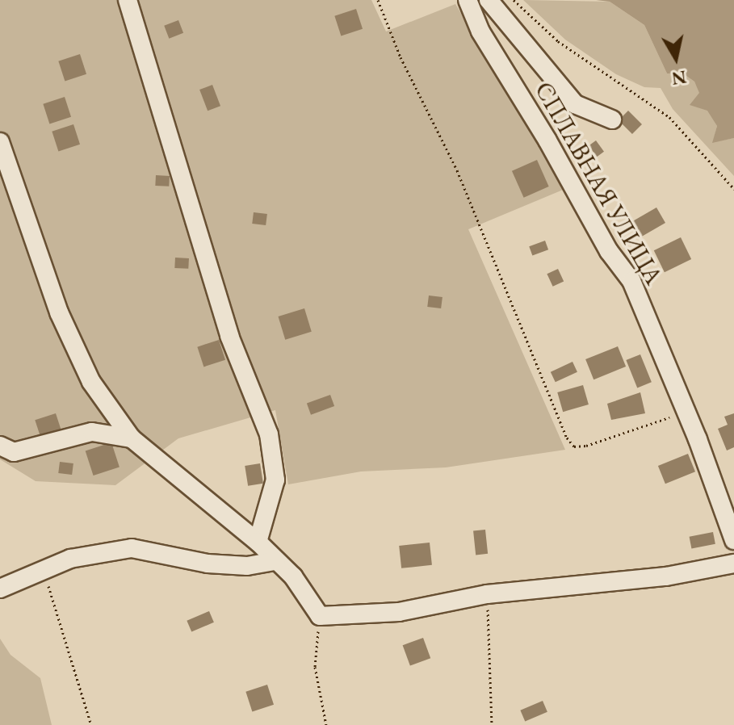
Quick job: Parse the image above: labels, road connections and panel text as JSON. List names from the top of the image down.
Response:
{
  "streets": {
    "street": ["СПЛАВНАЯ УЛИЦА"]
  },
  "north": "bottom"
}
